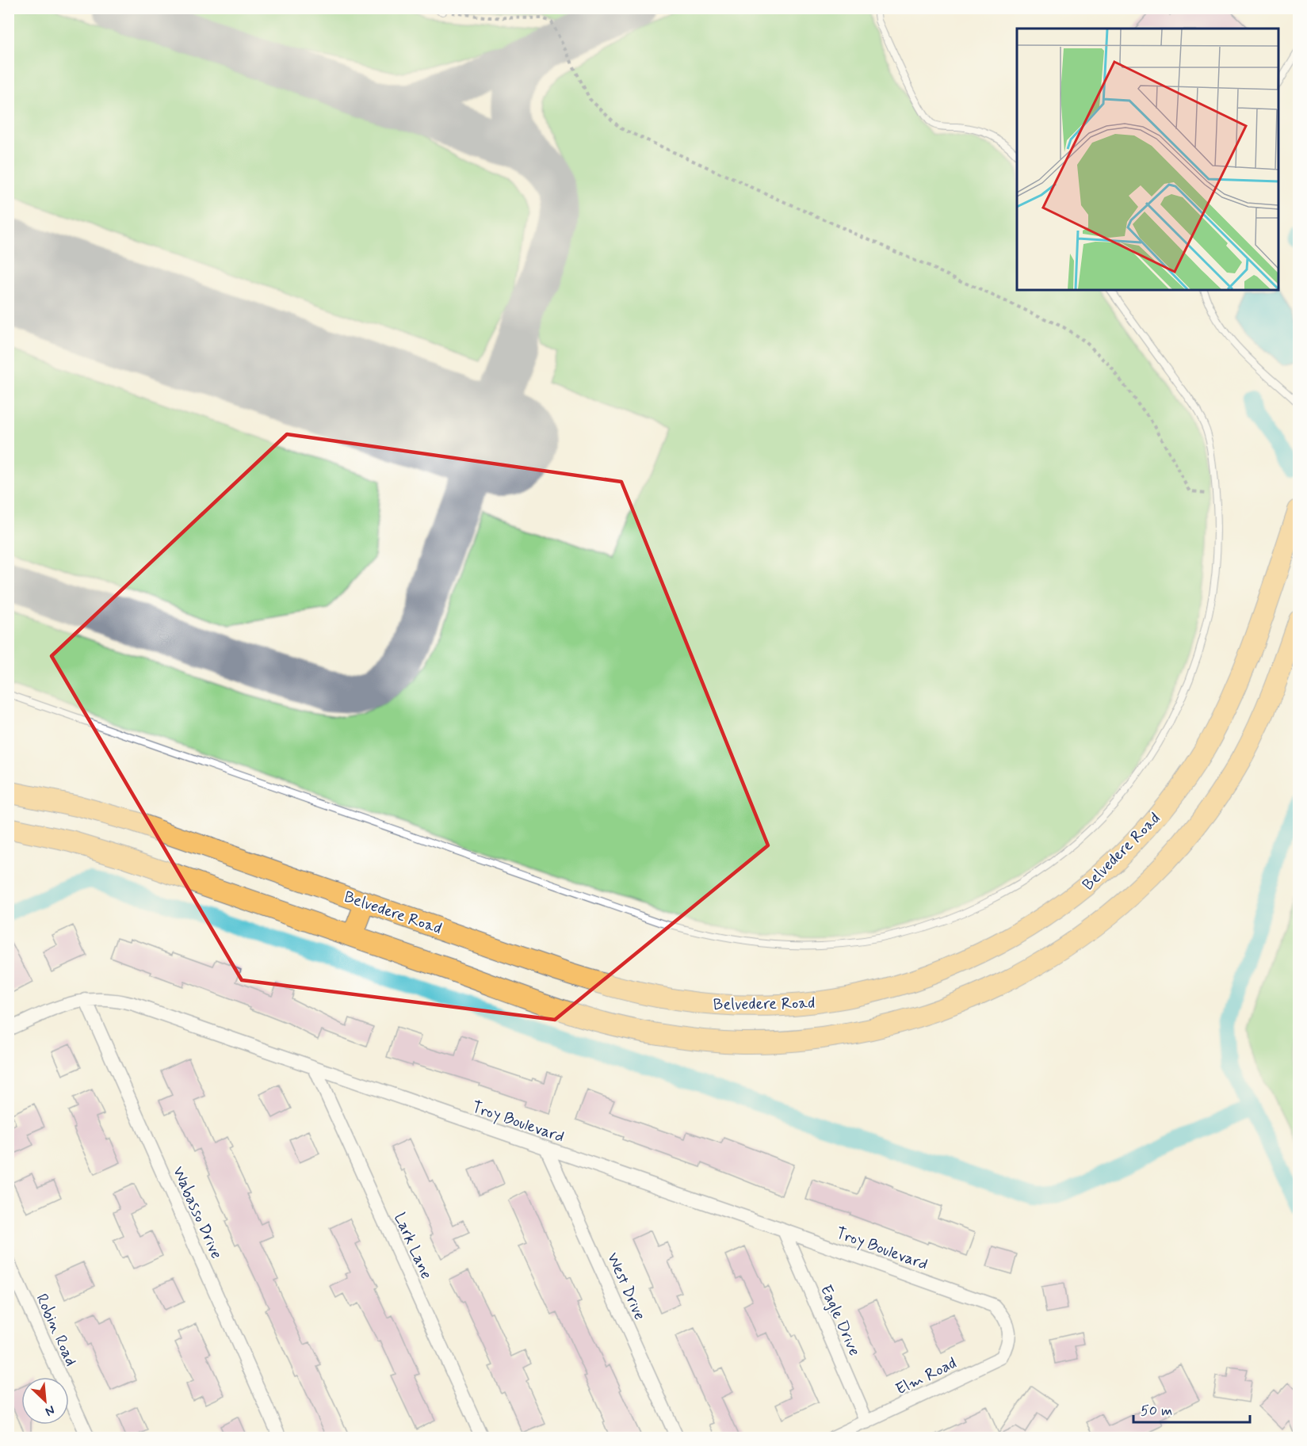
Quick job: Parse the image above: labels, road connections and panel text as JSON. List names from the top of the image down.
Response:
{
  "streets": {
    "main road": ["Belvedere Road"],
    "street": [
      "Troy Boulevard",
      "Wabasso Drive",
      "Lark Lane",
      "West Drive",
      "Eagle Drive",
      "Robin Road",
      "Elm Road"
    ]
  },
  "crossings": [
    ["Troy Boulevard", "Wabasso Drive"],
    ["Troy Boulevard", "Lark Lane"],
    ["Troy Boulevard", "West Drive"],
    ["Troy Boulevard", "Eagle Drive"],
    ["Troy Boulevard", "Elm Road"],
    ["Eagle Drive", "Elm Road"]
  ],
  "scale_bar": "50 m",
  "north": "bottom right"
}
